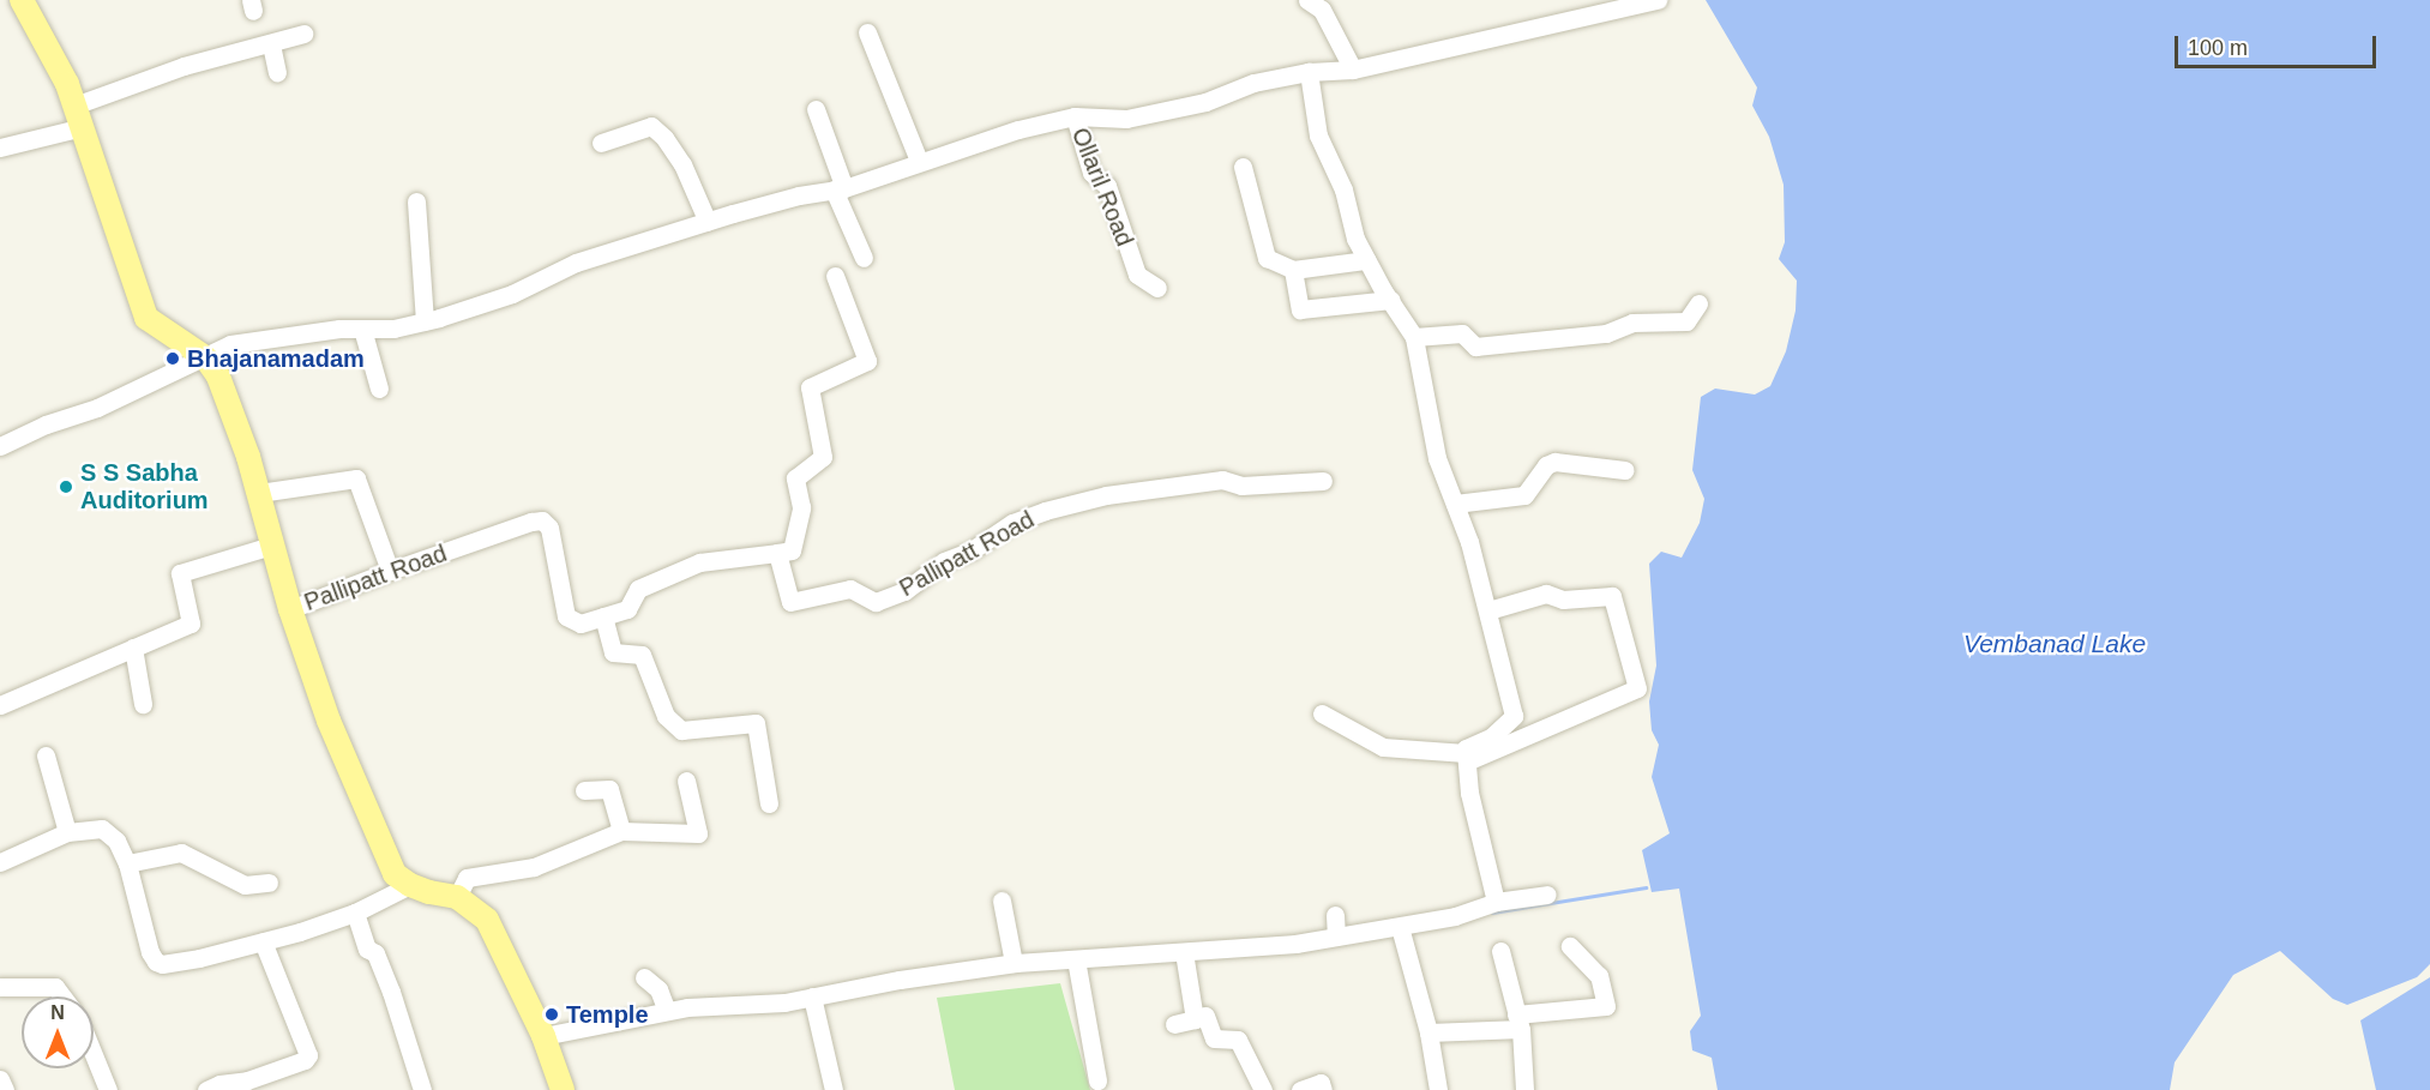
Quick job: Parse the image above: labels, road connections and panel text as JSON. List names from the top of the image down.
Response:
{
  "streets": {
    "street": ["Ollaril Road", "Pallipatt Road"]
  },
  "water": ["Vembanad Lake"],
  "places": ["Bhajanamadam", "S S Sabha Auditorium", "Temple"],
  "scale_bar": "100 m",
  "north": "top"
}
